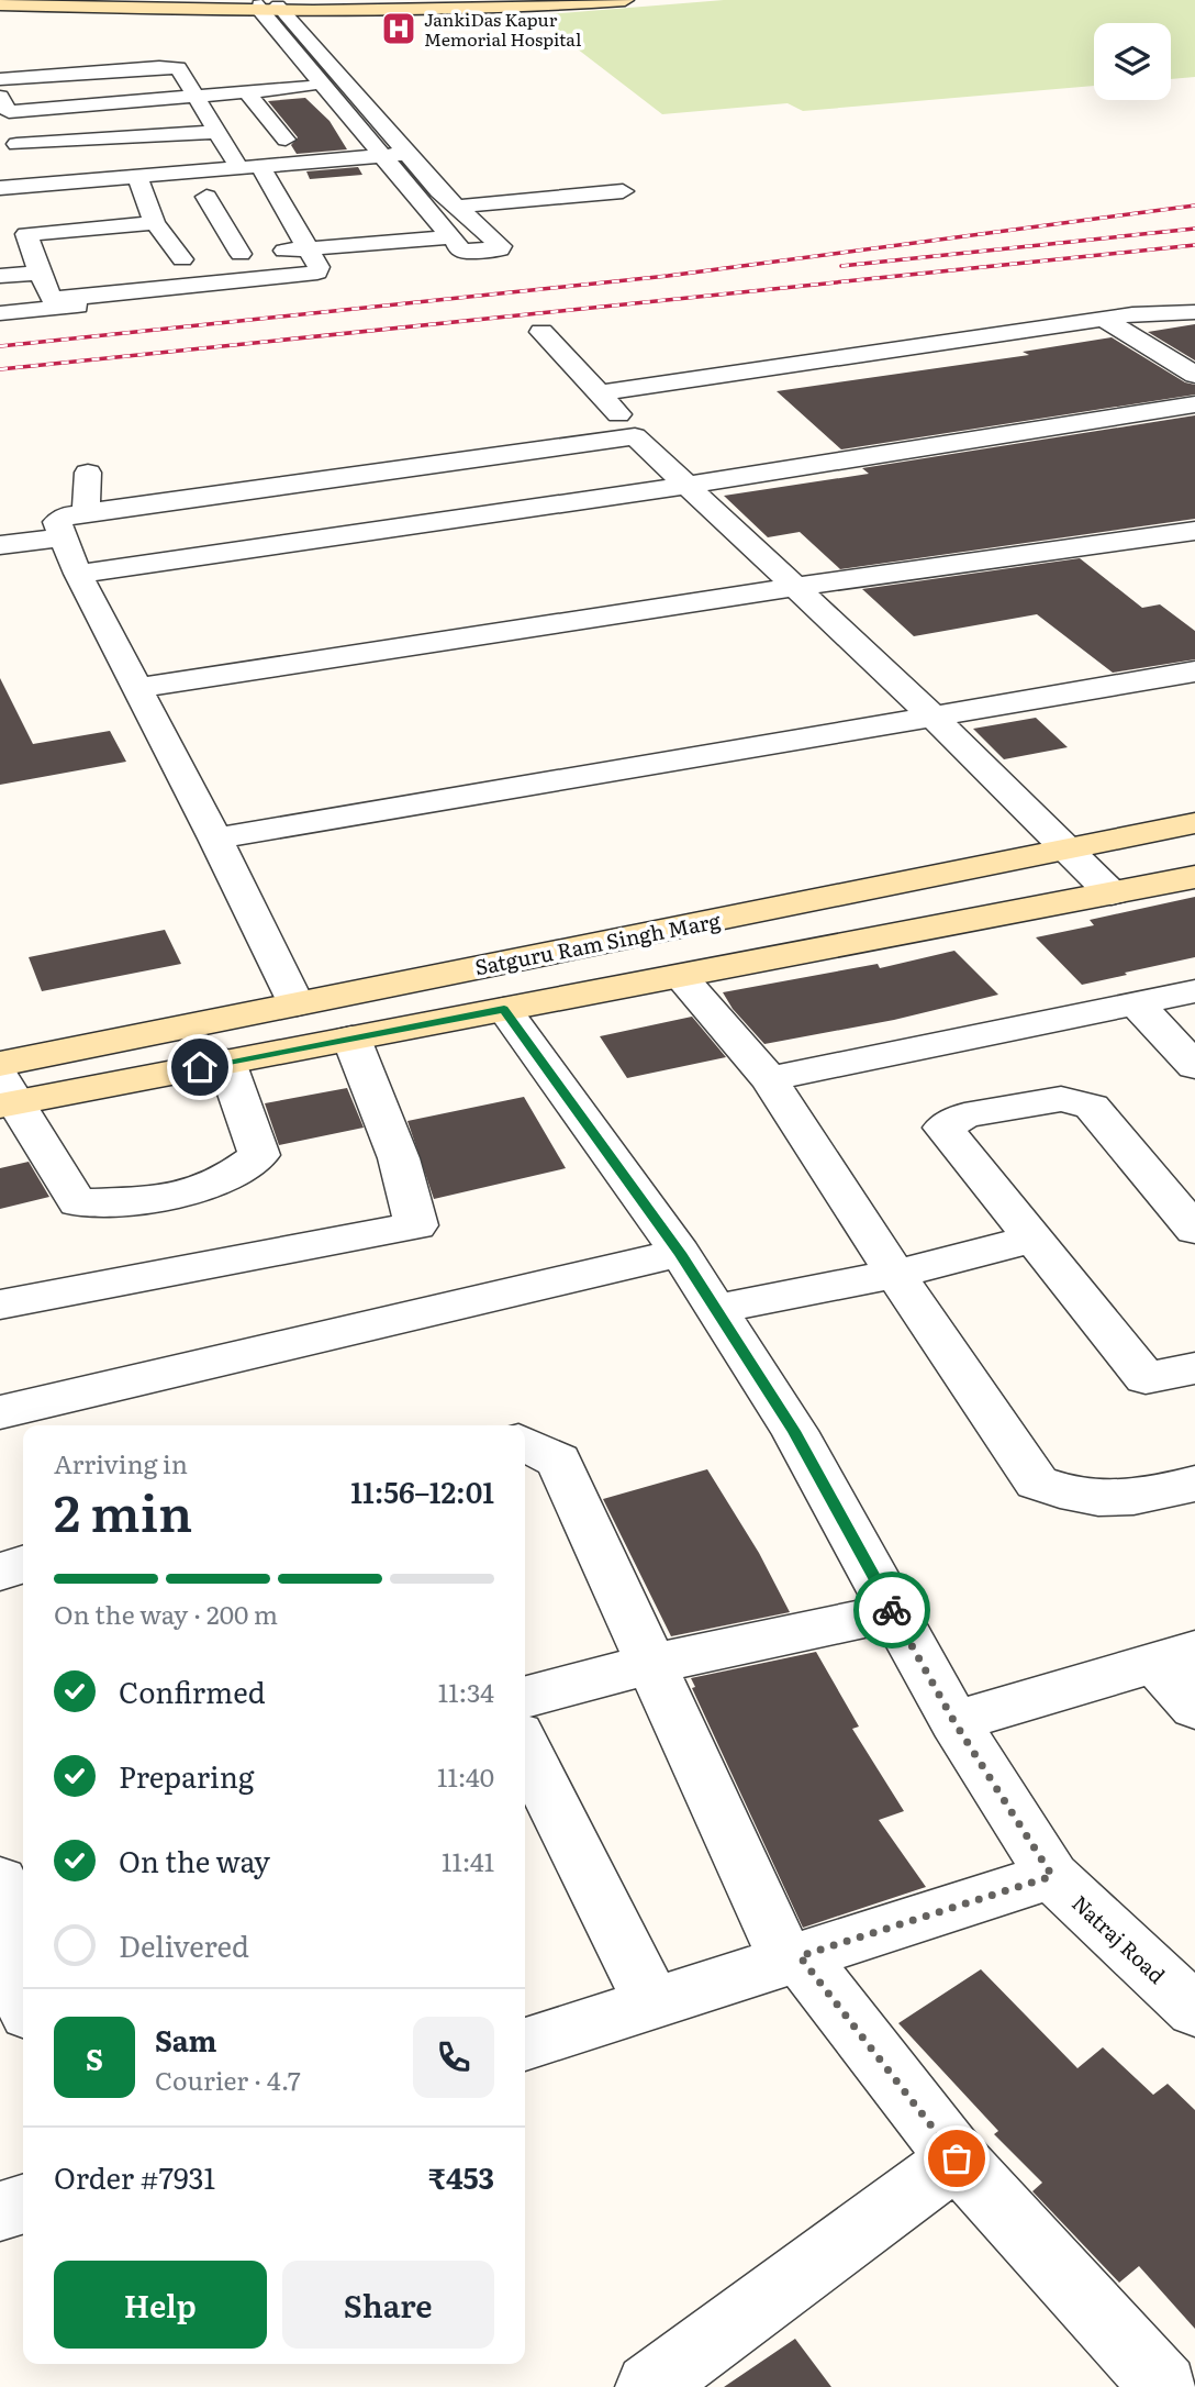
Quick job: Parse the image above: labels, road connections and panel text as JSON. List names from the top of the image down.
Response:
{
  "streets": {
    "main road": ["Satguru Ram Singh Marg"],
    "street": ["Natraj Road"]
  },
  "places": {
    "hospital": ["JankiDas Kapur Memorial Hospital"]
  },
  "page": {
    "heading": ["2 min", "Arriving in", "11:56–12:01"],
    "panel": [
      "Sam",
      "Courier · 4.7",
      "Order #7931",
      "₹453"
    ],
    "bar": "On the way · 200 m",
    "list": [
      ["Confirmed", "11:34"],
      ["Preparing", "11:40"],
      ["On the way", "11:41"],
      "Delivered"
    ],
    "round": "S",
    "buttons": ["Help", "Share"]
  }
}
